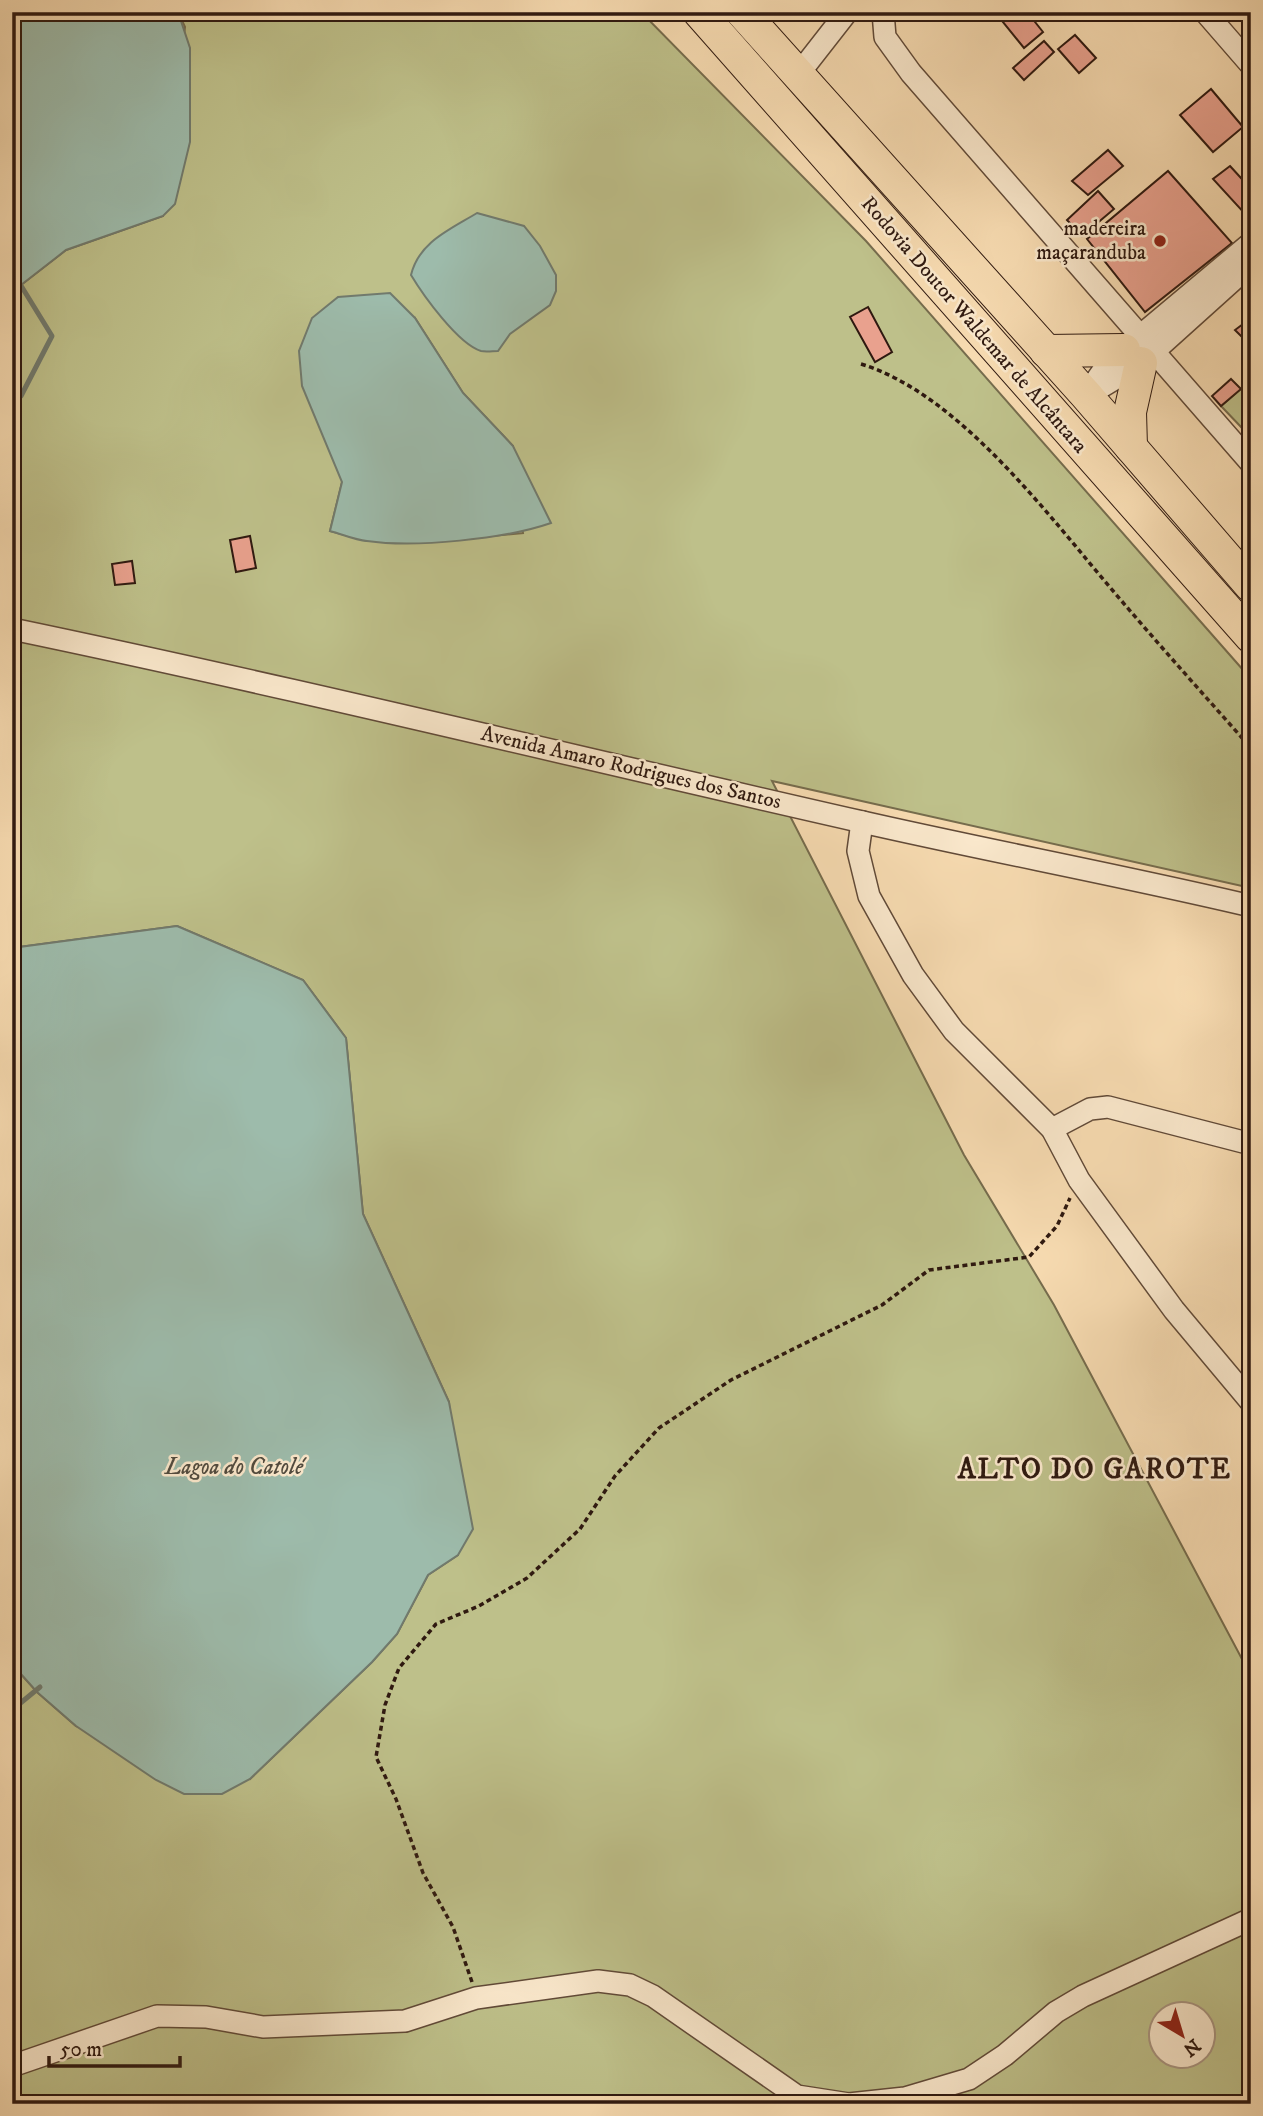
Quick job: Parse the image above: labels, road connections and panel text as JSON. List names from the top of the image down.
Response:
{
  "streets": {
    "highway": ["Rodovia Doutor Waldemar de Alcântara"],
    "street": ["Avenida Amaro Rodrigues dos Santos"]
  },
  "districts": ["ALTO DO GAROTE"],
  "water": ["Lagoa do Catolé"],
  "places": ["madereira maçaranduba"],
  "scale_bar": "50 m",
  "north": "bottom right"
}
